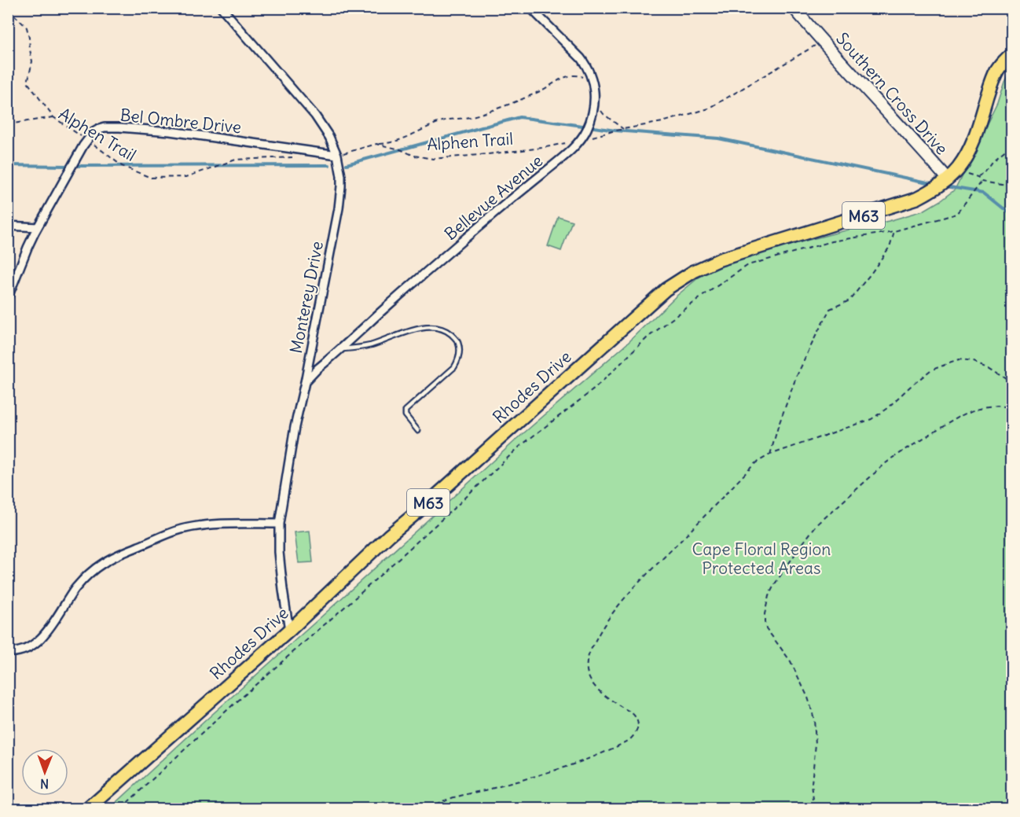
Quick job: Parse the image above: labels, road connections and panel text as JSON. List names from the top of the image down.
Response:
{
  "streets": {
    "main road": ["M63", "Rhodes Drive"],
    "street": [
      "Southern Cross Drive",
      "Bel Ombre Drive",
      "Bellevue Avenue",
      "Monterey Drive"
    ],
    "path": ["Alphen Trail"]
  },
  "crossings": [
    ["Southern Cross Drive", "Alphen Trail"],
    ["Southern Cross Drive", "Rhodes Drive"],
    ["Bel Ombre Drive", "Alphen Trail"],
    ["Bel Ombre Drive", "Monterey Drive"],
    ["Alphen Trail", "Bellevue Avenue"],
    ["Alphen Trail", "Monterey Drive"],
    ["Bellevue Avenue", "Monterey Drive"],
    ["Monterey Drive", "Rhodes Drive"]
  ],
  "parks": ["Cape Floral Region Protected Areas"],
  "north": "bottom"
}
